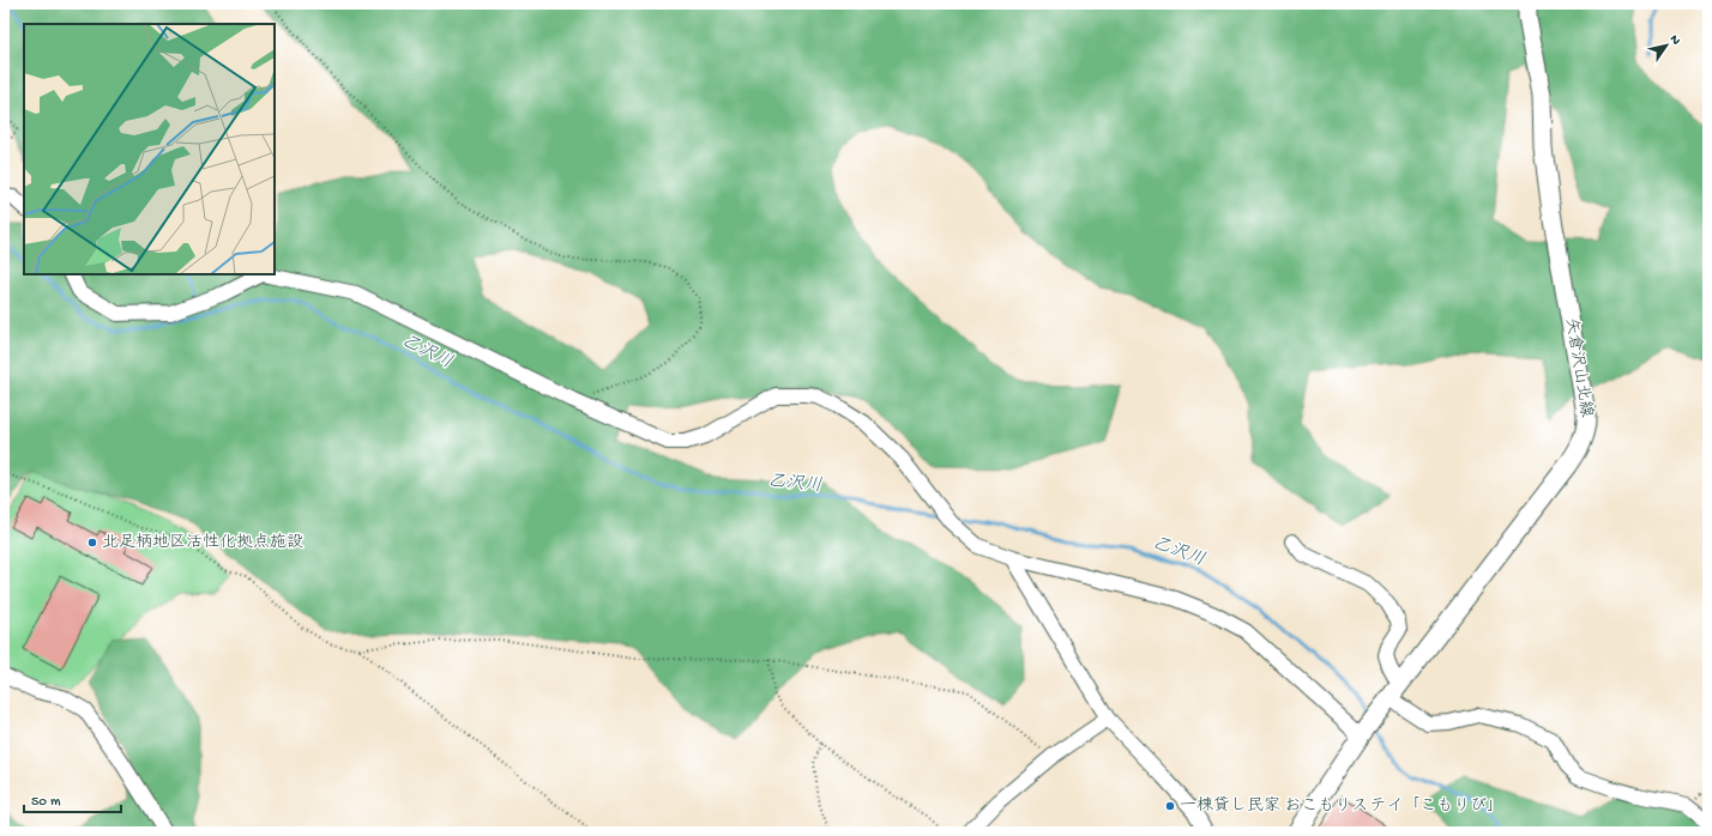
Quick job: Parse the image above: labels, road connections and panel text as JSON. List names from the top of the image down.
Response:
{
  "streets": {
    "main road": ["矢倉沢山北線"]
  },
  "water": ["乙沢川"],
  "places": ["北足柄地区活性化拠点施設", "一棟貸し民家 おこもりステイ「こもりび」"],
  "scale_bar": "50 m",
  "north": "top right"
}
